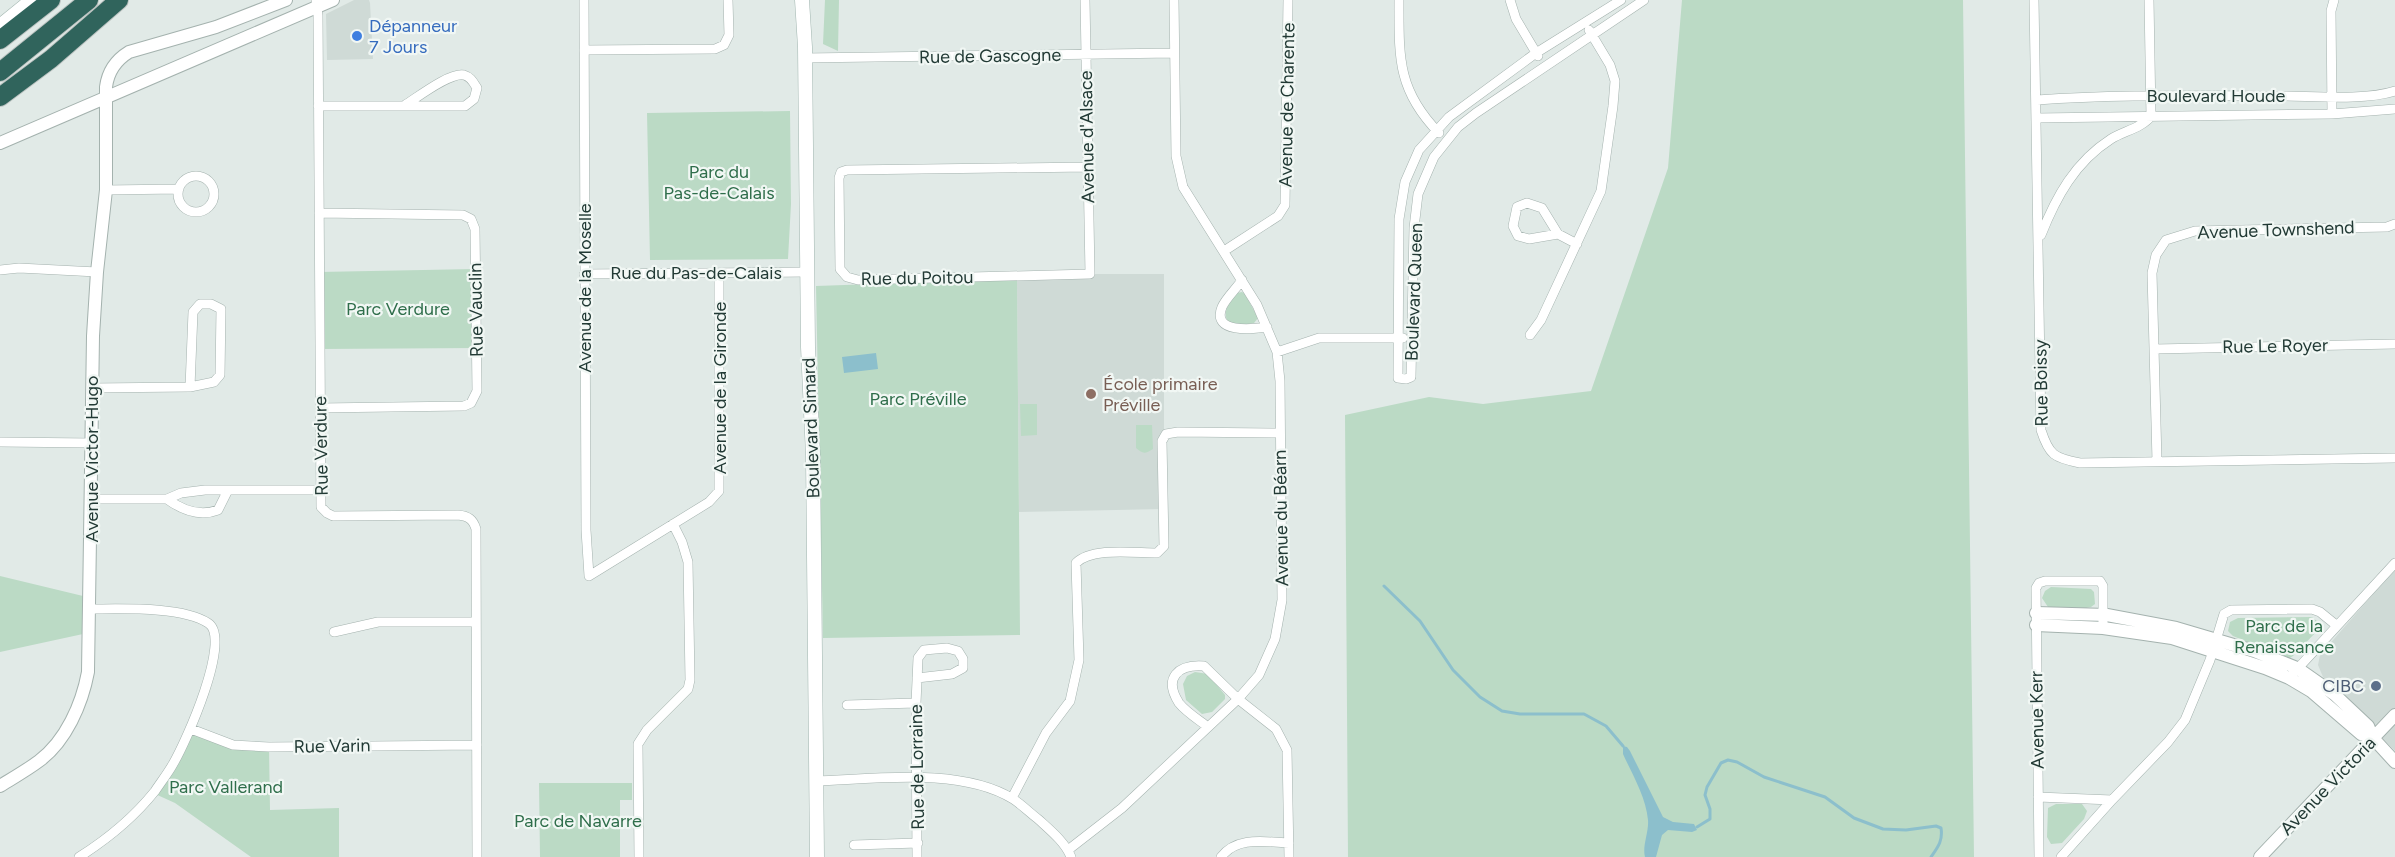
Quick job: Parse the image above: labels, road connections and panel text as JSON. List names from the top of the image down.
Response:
{
  "streets": {
    "main road": ["Boulevard Simard"],
    "street": [
      "Rue de Gascogne",
      "Boulevard Houde",
      "Avenue de Charente",
      "Avenue d'Alsace",
      "Avenue Townshend",
      "Rue du Pas-de-Calais",
      "Rue du Poitou",
      "Avenue de la Moselle",
      "Boulevard Queen",
      "Rue Vauclin",
      "Rue Le Royer",
      "Rue Boissy",
      "Avenue de la Gironde",
      "Rue Verdure",
      "Avenue Victor-Hugo",
      "Avenue du Béarn",
      "Avenue Kerr",
      "Rue Varin",
      "Rue de Lorraine",
      "Avenue Victoria"
    ]
  },
  "crossings": [
    ["Rue de Gascogne", "Avenue d'Alsace"],
    ["Rue de Gascogne", "Boulevard Simard"],
    ["Rue de Gascogne", "Avenue du Béarn"],
    ["Boulevard Houde", "Rue Boissy"],
    ["Avenue de Charente", "Avenue du Béarn"],
    ["Avenue d'Alsace", "Rue du Poitou"],
    ["Avenue Townshend", "Rue Le Royer"],
    ["Avenue Townshend", "Rue Boissy"],
    ["Rue du Pas-de-Calais", "Avenue de la Moselle"],
    ["Rue du Pas-de-Calais", "Avenue de la Gironde"],
    ["Rue du Pas-de-Calais", "Boulevard Simard"],
    ["Avenue de la Moselle", "Avenue de la Gironde"],
    ["Rue Vauclin", "Rue Verdure"],
    ["Rue Verdure", "Rue Varin"]
  ],
  "parks": [
    "Parc du Pas-de-Calais",
    "Parc Verdure",
    "Parc Préville",
    "Parc de la Renaissance",
    "Parc Vallerand",
    "Parc de Navarre"
  ],
  "places": ["Dépanneur 7 Jours", "École primaire Préville", "CIBC"]
}
